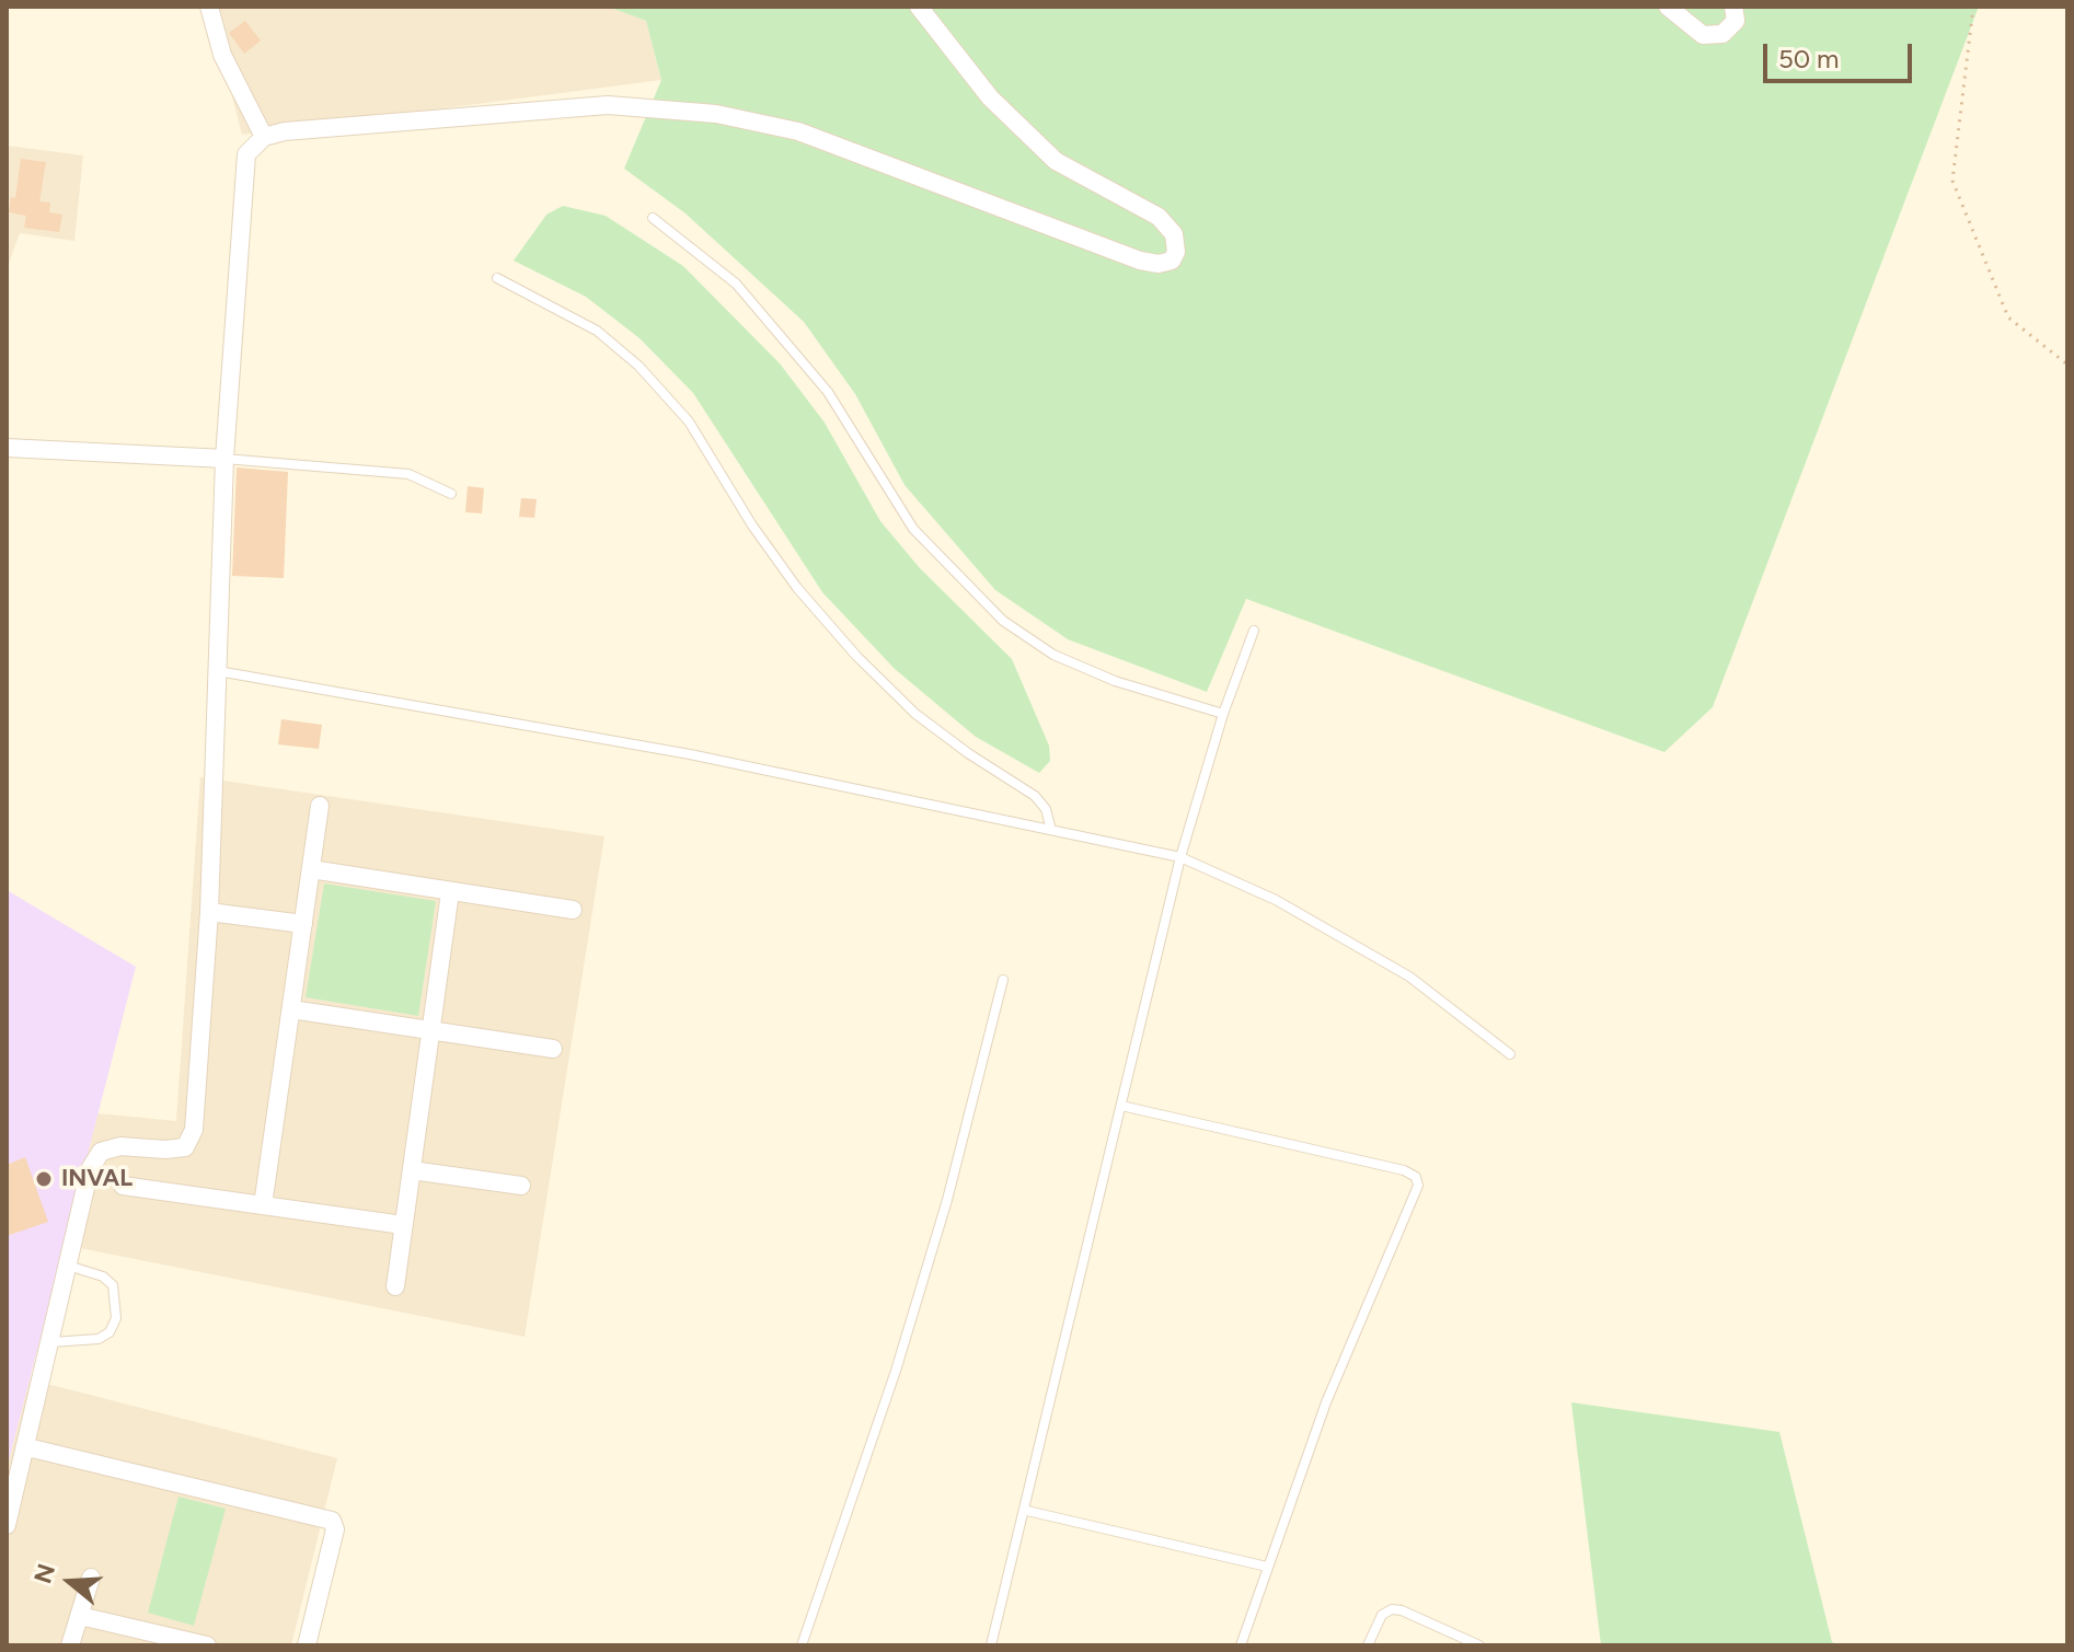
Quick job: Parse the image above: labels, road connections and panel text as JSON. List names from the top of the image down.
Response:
{
  "places": ["INVAL"],
  "scale_bar": "50 m",
  "north": "left"
}
